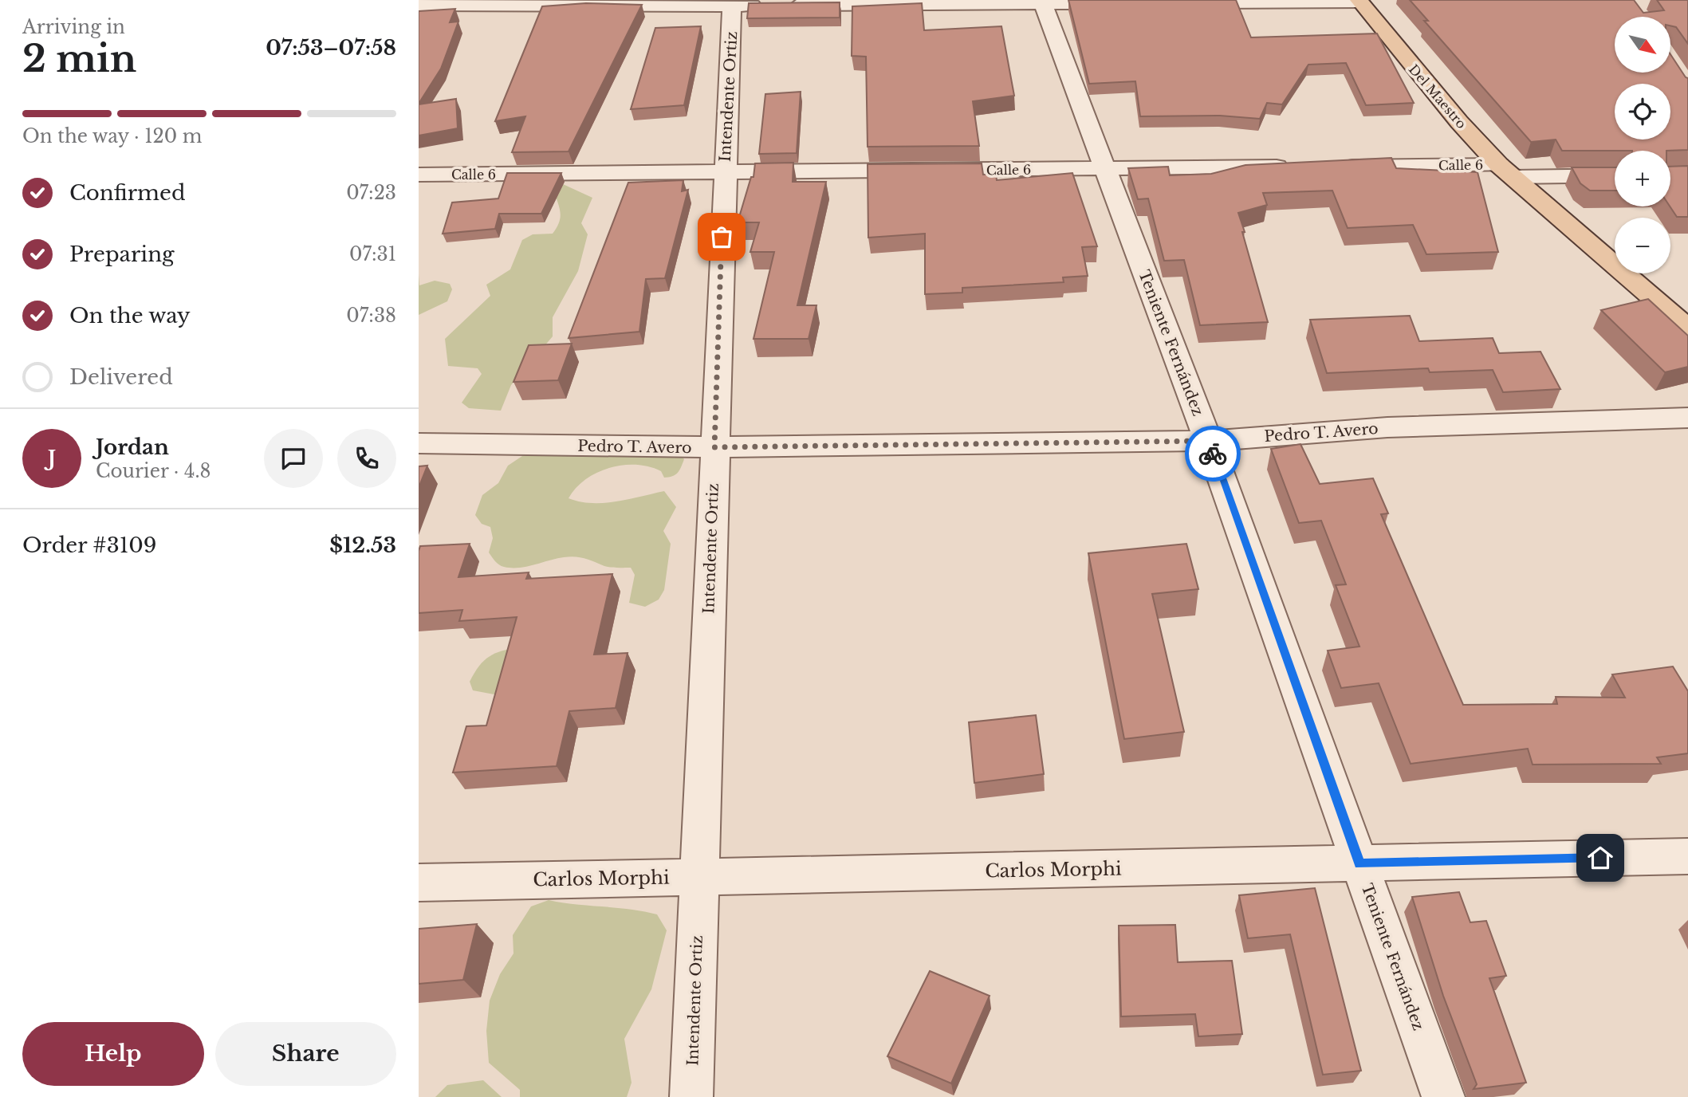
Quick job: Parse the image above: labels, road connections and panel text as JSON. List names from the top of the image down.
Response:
{
  "streets": {
    "main road": ["Del Maestro"],
    "street": [
      "Intendente Ortiz",
      "Calle 6",
      "Teniente Fernández",
      "Pedro T. Avero",
      "Carlos Morphi"
    ]
  },
  "crossings": [
    ["Intendente Ortiz", "Calle 6"],
    ["Intendente Ortiz", "Pedro T. Avero"],
    ["Intendente Ortiz", "Carlos Morphi"],
    ["Del Maestro", "Calle 6"],
    ["Calle 6", "Teniente Fernández"],
    ["Teniente Fernández", "Pedro T. Avero"],
    ["Teniente Fernández", "Carlos Morphi"]
  ],
  "north": "bottom right",
  "page": {
    "heading": ["2 min", "Arriving in", "07:53–07:58"],
    "panel": [
      "Jordan",
      "Courier · 4.8",
      "Order #3109",
      "$12.53"
    ],
    "map_buttons": ["+", "−"],
    "bar": "On the way · 120 m",
    "list": [
      ["Confirmed", "07:23"],
      ["Preparing", "07:31"],
      ["On the way", "07:38"],
      "Delivered"
    ],
    "round": "J",
    "buttons": ["Help", "Share"]
  }
}
